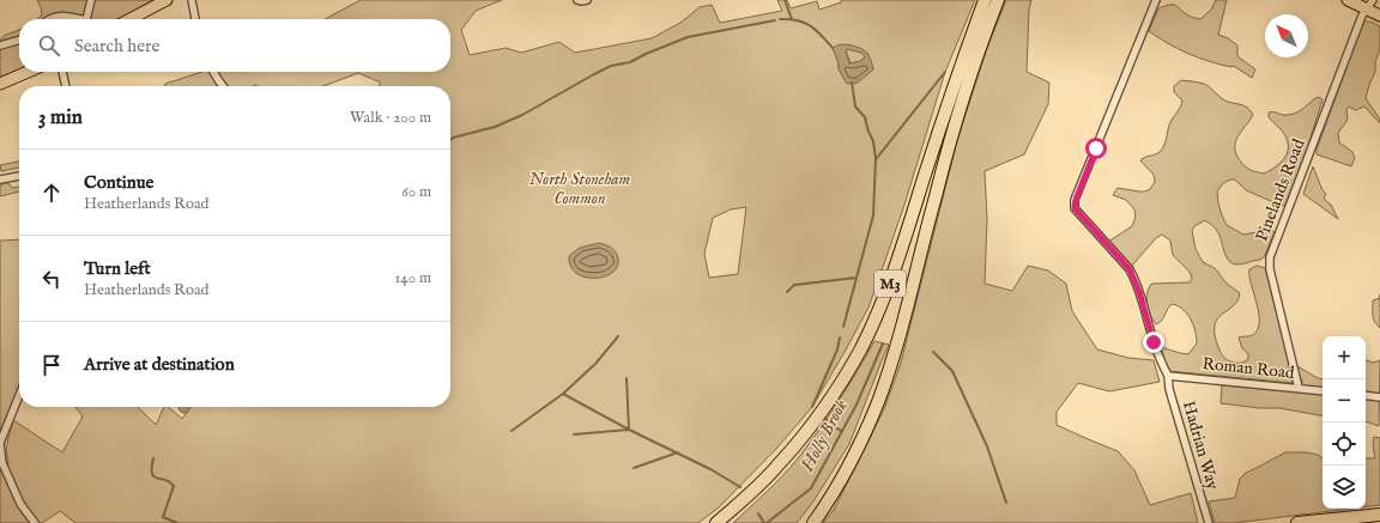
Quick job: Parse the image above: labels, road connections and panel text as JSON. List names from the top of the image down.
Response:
{
  "streets": {
    "highway": ["M3"],
    "street": ["Pinelands Road", "Roman Road", "Hadrian Way"]
  },
  "crossings": [
    ["Pinelands Road", "Roman Road"],
    ["Roman Road", "Hadrian Way"]
  ],
  "water": ["Holly Brook"],
  "parks": ["North Stoneham Common"],
  "north": "top left",
  "page": {
    "search": "Search here",
    "heading": ["3 min", "Walk · 200 m"],
    "list": [
      ["Continue", "Heatherlands Road", "60 m"],
      ["Turn left", "Heatherlands Road", "140 m"],
      "Arrive at destination"
    ],
    "map_buttons": ["+", "−"]
  }
}
